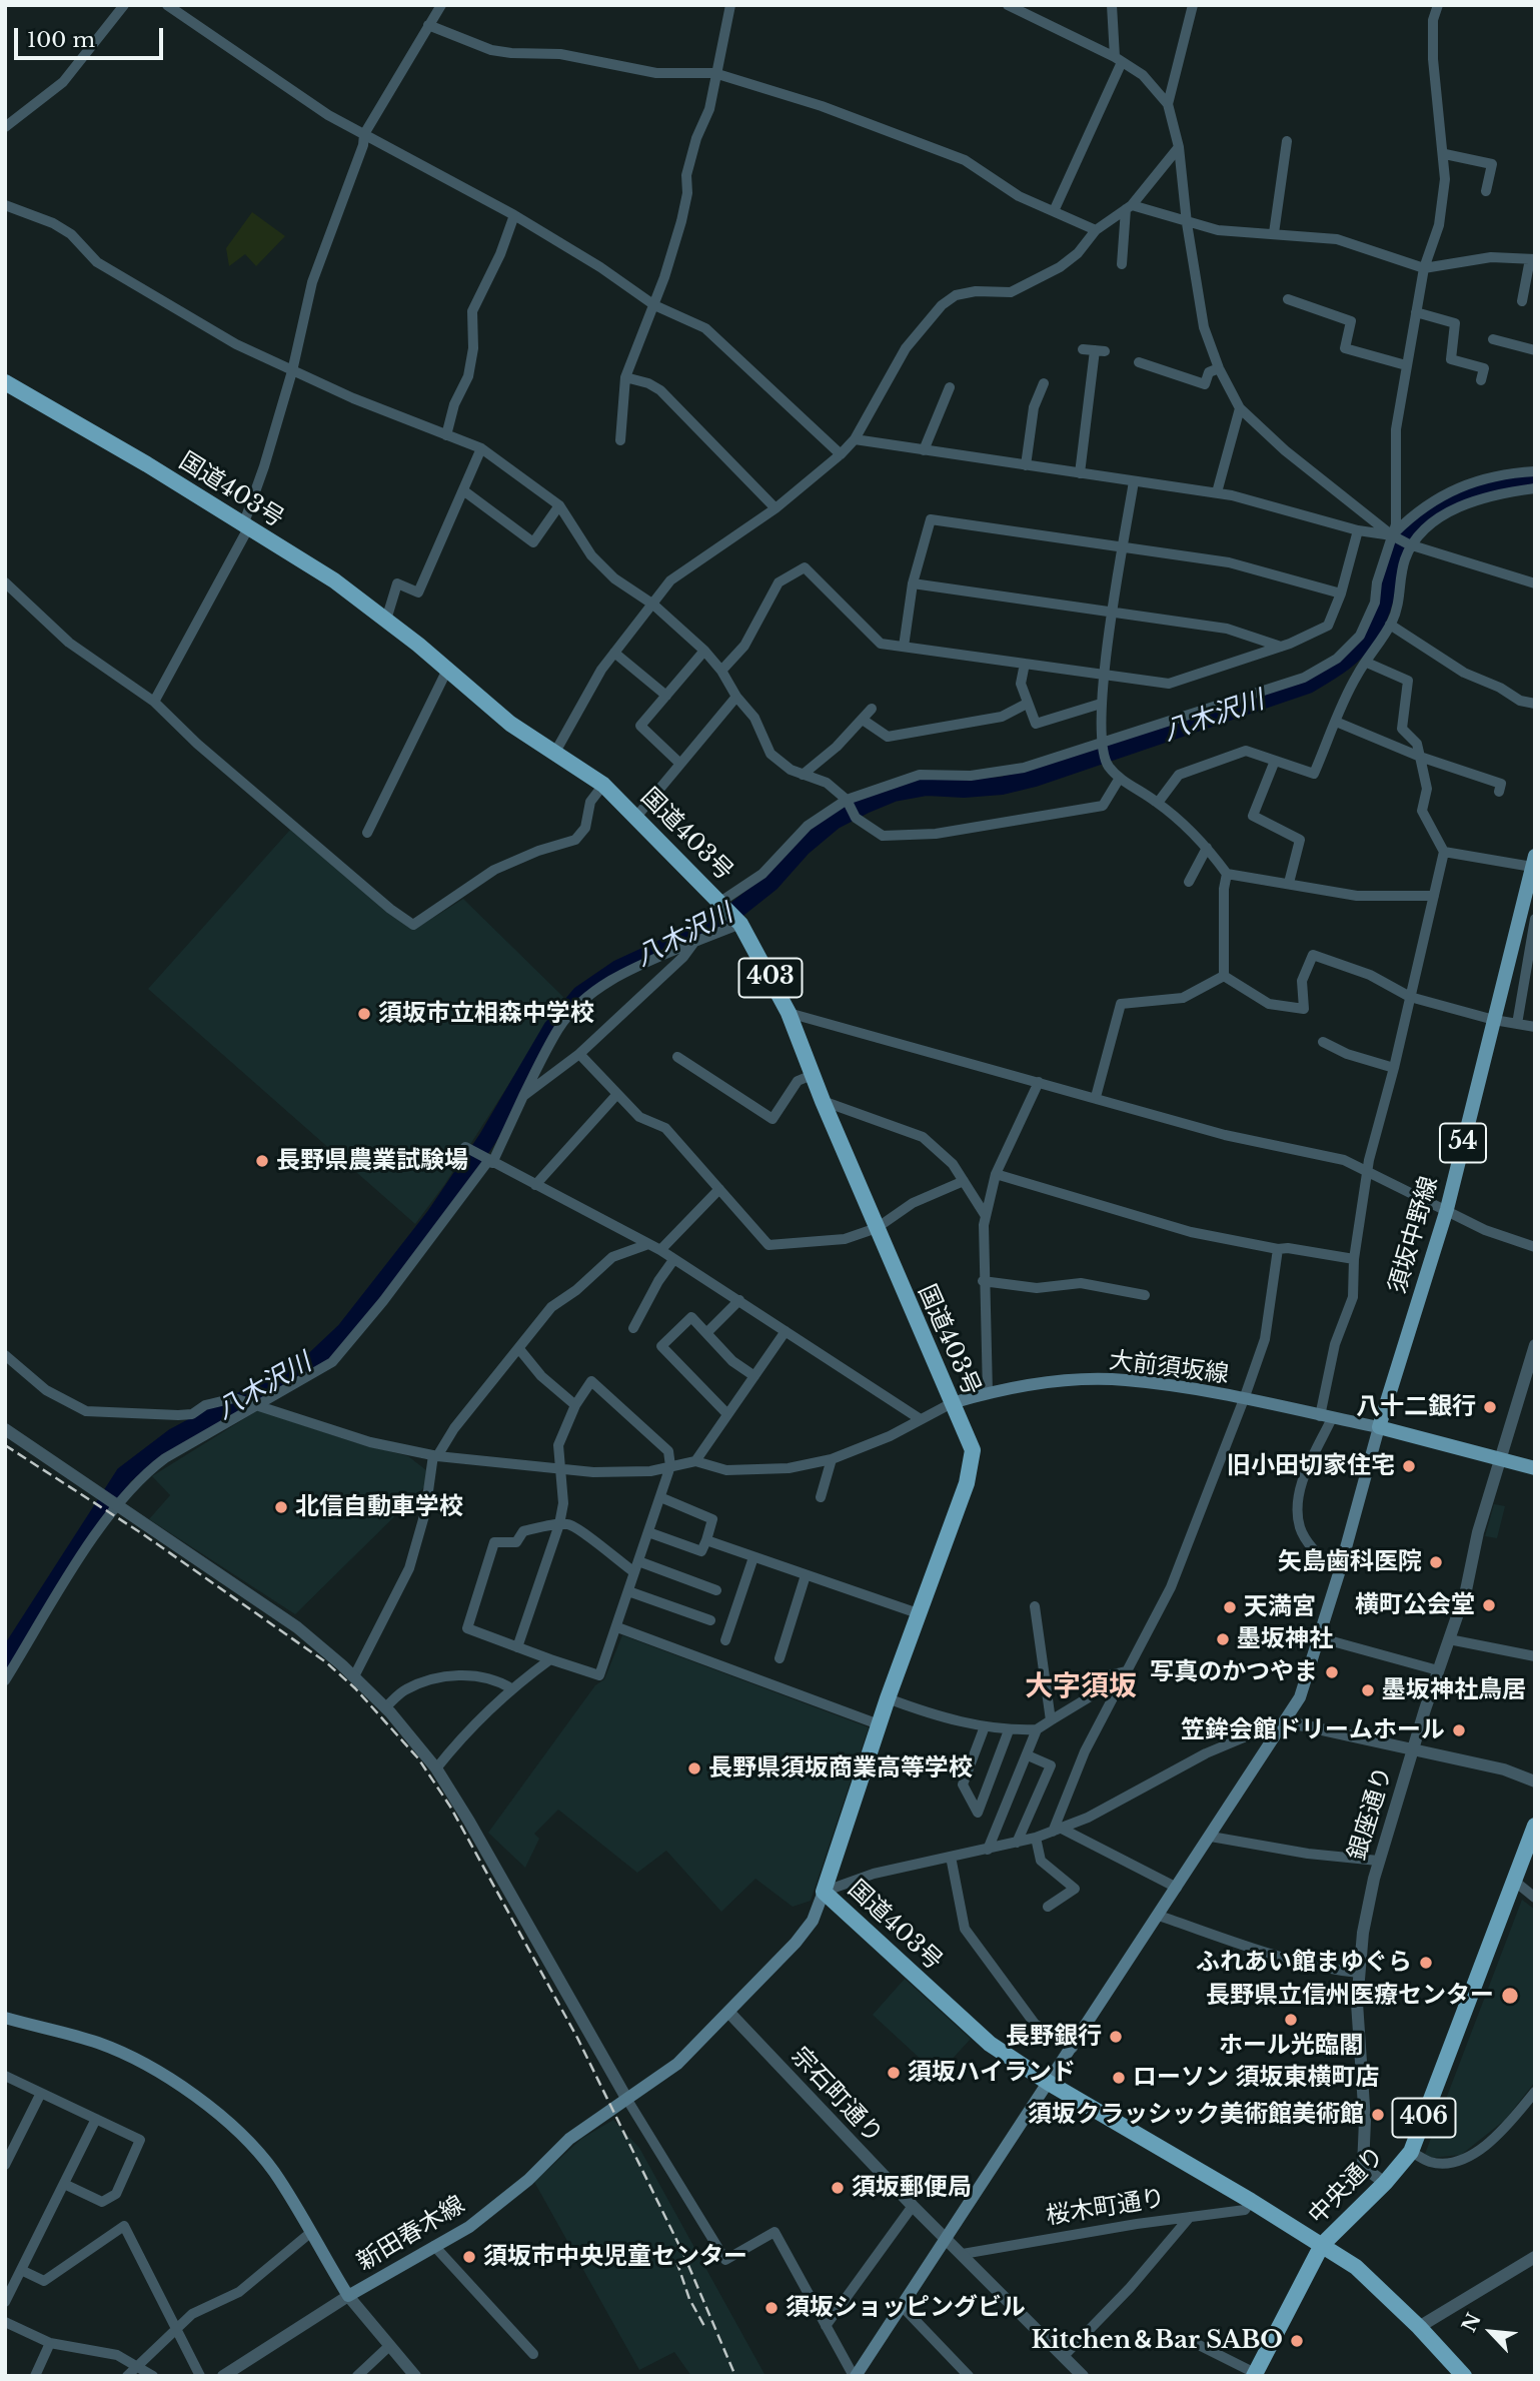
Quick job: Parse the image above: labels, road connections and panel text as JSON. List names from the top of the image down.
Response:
{
  "streets": {
    "highway": [
      "国道403号",
      "403",
      "406",
      "中央通り"
    ],
    "main road": [
      "54",
      "須坂中野線",
      "大前須坂線",
      "新田春木線"
    ],
    "street": ["銀座通り", "宗石町通り", "桜木町通り"]
  },
  "crossings": [
    ["国道403号", "大前須坂線"],
    ["国道403号", "中央通り"],
    ["国道403号", "桜木町通り"],
    ["国道403号", "新田春木線"],
    ["須坂中野線", "大前須坂線"],
    ["銀座通り", "中央通り"],
    ["宗石町通り", "桜木町通り"],
    ["宗石町通り", "新田春木線"]
  ],
  "districts": ["大字須坂"],
  "water": ["八木沢川"],
  "places": [
    "須坂市立相森中学校",
    "長野県農業試験場",
    "八十二銀行",
    "旧小田切家住宅",
    "北信自動車学校",
    "矢島歯科医院",
    "横町公会堂",
    "天満宮",
    "墨坂神社",
    "写真のかつやま",
    "墨坂神社鳥居",
    "笠鉾会館ドリームホール",
    "長野県須坂商業高等学校",
    "ふれあい館まゆぐら",
    "長野県立信州医療センター",
    "ホール光臨閣",
    "長野銀行",
    "須坂ハイランド",
    "ローソン 須坂東横町店",
    "須坂クラッシック美術館美術館",
    "須坂郵便局",
    "須坂市中央児童センター",
    "須坂ショッピングビル",
    "Kitchen＆Bar SABO"
  ],
  "scale_bar": "100 m",
  "north": "top left"
}
